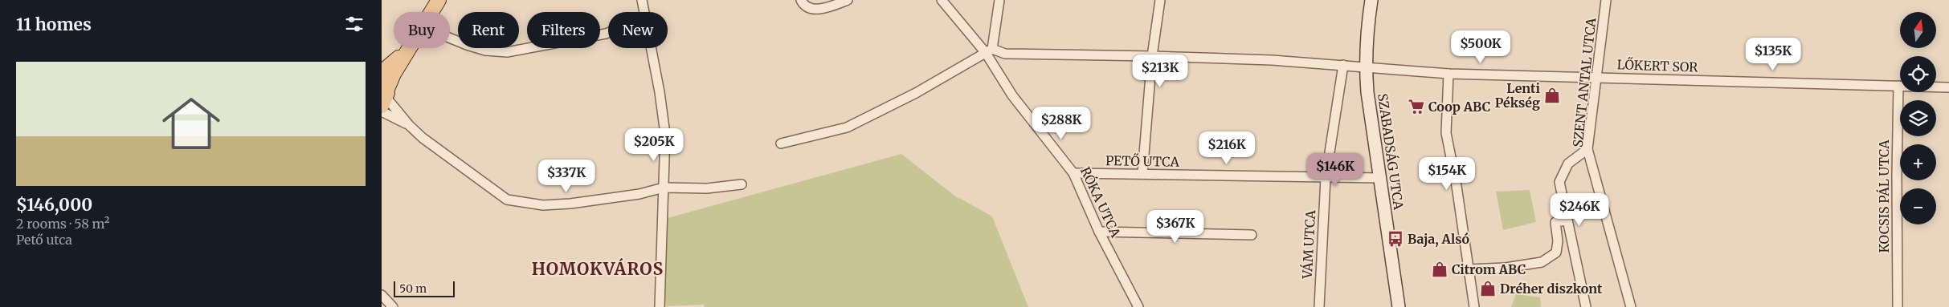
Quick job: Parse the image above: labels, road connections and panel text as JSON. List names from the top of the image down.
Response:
{
  "streets": {
    "main road": ["SZABADSÁG UTCA"],
    "street": [
      "LŐKERT SOR",
      "SZENT ANTAL UTCA",
      "PETŐ UTCA",
      "KOCSIS PÁL UTCA",
      "RÓKA UTCA",
      "VÁM UTCA"
    ]
  },
  "crossings": [
    ["LŐKERT SOR", "SZENT ANTAL UTCA"],
    ["LŐKERT SOR", "SZABADSÁG UTCA"],
    ["LŐKERT SOR", "KOCSIS PÁL UTCA"],
    ["LŐKERT SOR", "RÓKA UTCA"],
    ["LŐKERT SOR", "VÁM UTCA"],
    ["SZABADSÁG UTCA", "PETŐ UTCA"],
    ["PETŐ UTCA", "RÓKA UTCA"],
    ["PETŐ UTCA", "VÁM UTCA"]
  ],
  "districts": ["HOMOKVÁROS"],
  "places": {
    "shop": ["Lenti Pékség", "Citrom ABC", "Dréher diszkont"],
    "supermarket": ["Coop ABC"],
    "bus stop": ["Baja, Alsó"]
  },
  "scale_bar": "50 m",
  "north": "top",
  "page": {
    "heading": "11 homes",
    "map_buttons": ["+", "−"],
    "chip": [
      "Buy",
      "Rent",
      "Filters",
      "New"
    ],
    "price": [
      "$500K",
      "$135K",
      "$213K",
      "$288K",
      "$205K",
      "$216K",
      "$146K",
      "$154K",
      "$337K",
      "$246K",
      "$367K"
    ],
    "list": [
      {
        "name": "$146,000",
        "note": "2 rooms · 58 m² · Pető utca"
      }
    ],
    "scale": "50 m"
  }
}
